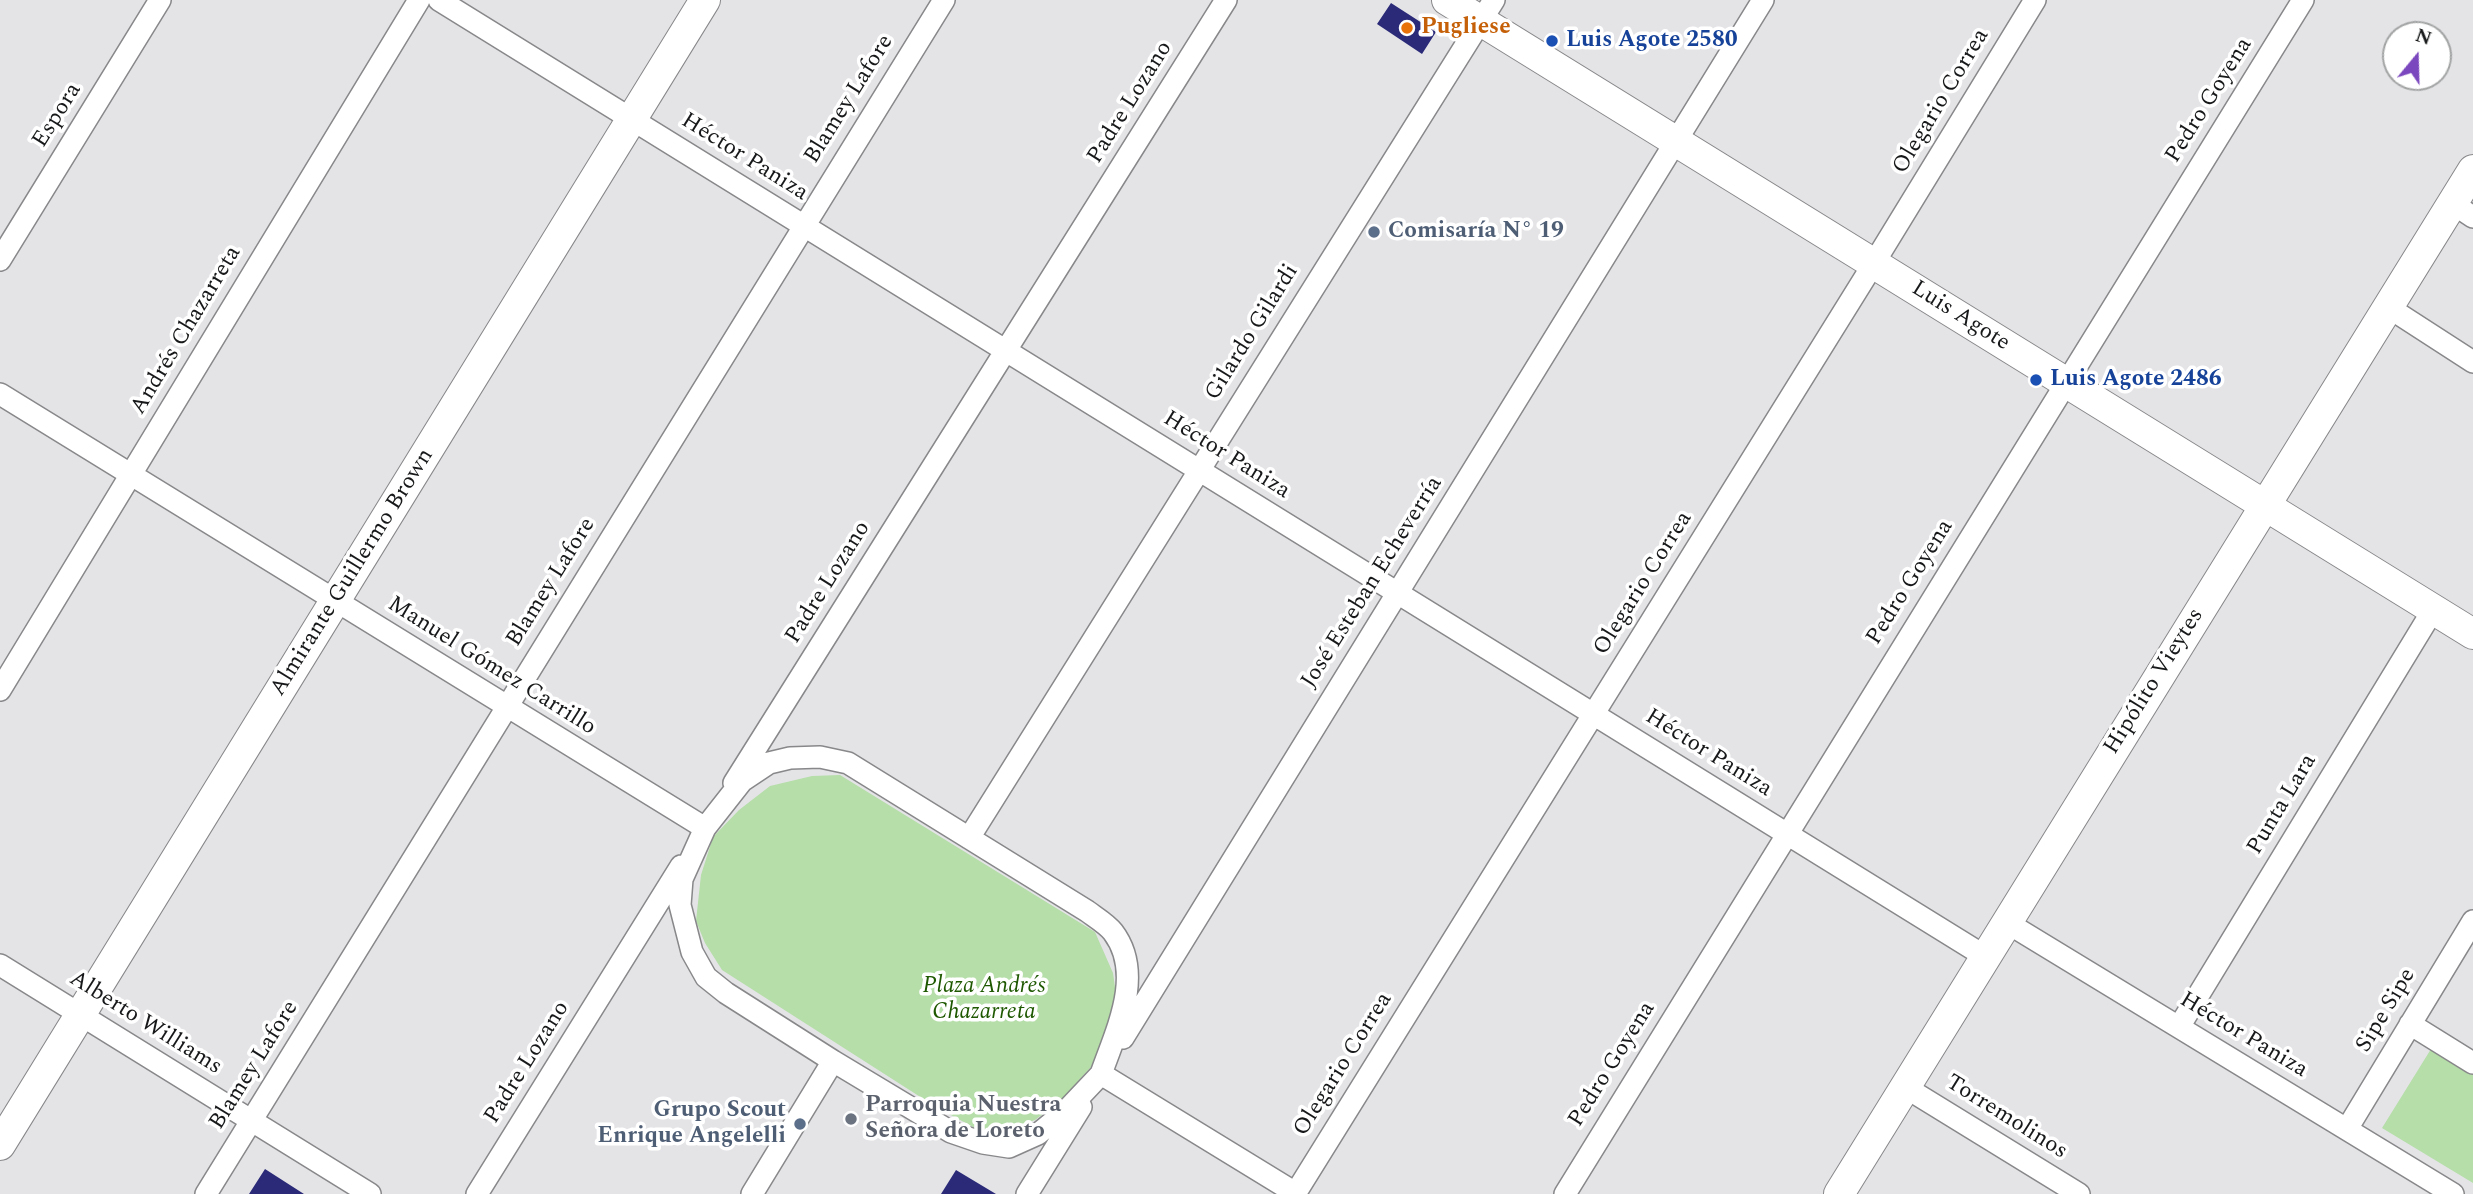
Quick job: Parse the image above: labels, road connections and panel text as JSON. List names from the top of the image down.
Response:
{
  "streets": {
    "street": [
      "Blamey Lafore",
      "Pedro Goyena",
      "Olegario Correa",
      "Padre Lozano",
      "Espora",
      "Héctor Paniza",
      "Luis Agote",
      "Andrés Chazarreta",
      "Gilardo Gilardi",
      "Almirante Guillermo Brown",
      "José Esteban Echeverría",
      "Manuel Gómez Carrillo",
      "Hipólito Vieytes",
      "Punta Lara",
      "Sipe Sipe",
      "Alberto Williams",
      "Torremolinos"
    ]
  },
  "crossings": [
    ["Blamey Lafore", "Héctor Paniza"],
    ["Blamey Lafore", "Manuel Gómez Carrillo"],
    ["Blamey Lafore", "Alberto Williams"],
    ["Pedro Goyena", "Héctor Paniza"],
    ["Pedro Goyena", "Luis Agote"],
    ["Olegario Correa", "Héctor Paniza"],
    ["Olegario Correa", "Luis Agote"],
    ["Padre Lozano", "Héctor Paniza"],
    ["Padre Lozano", "Manuel Gómez Carrillo"],
    ["Héctor Paniza", "Gilardo Gilardi"],
    ["Héctor Paniza", "Almirante Guillermo Brown"],
    ["Héctor Paniza", "José Esteban Echeverría"],
    ["Héctor Paniza", "Hipólito Vieytes"],
    ["Héctor Paniza", "Punta Lara"],
    ["Héctor Paniza", "Sipe Sipe"],
    ["Luis Agote", "Gilardo Gilardi"],
    ["Luis Agote", "José Esteban Echeverría"],
    ["Luis Agote", "Hipólito Vieytes"],
    ["Luis Agote", "Punta Lara"],
    ["Andrés Chazarreta", "Manuel Gómez Carrillo"],
    ["Almirante Guillermo Brown", "Manuel Gómez Carrillo"],
    ["Almirante Guillermo Brown", "Alberto Williams"],
    ["Hipólito Vieytes", "Torremolinos"]
  ],
  "parks": ["Plaza Andrés Chazarreta"],
  "places": [
    "Pugliese",
    "Luis Agote 2580",
    "Comisaría N° 19",
    "Luis Agote 2486",
    "Parroquia Nuestra Señora de Loreto",
    "Grupo Scout Enrique Angelelli"
  ],
  "north": "top"
}
